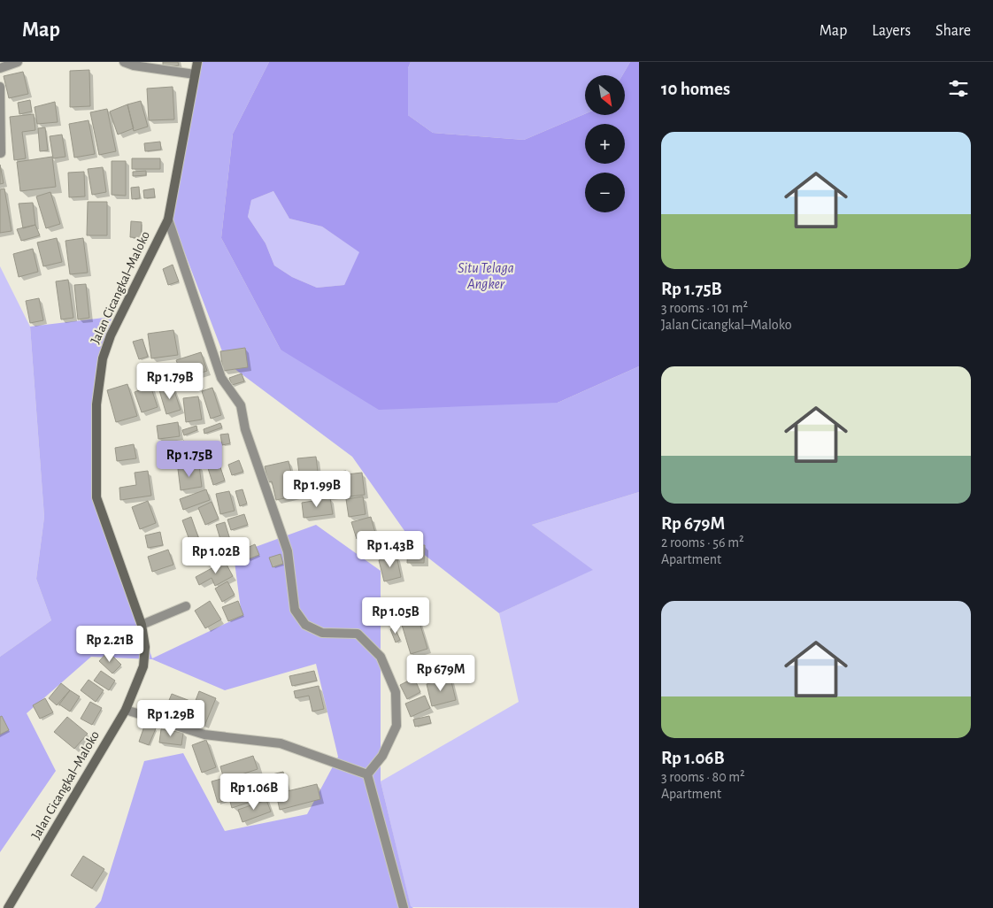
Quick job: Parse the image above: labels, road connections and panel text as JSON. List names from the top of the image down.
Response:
{
  "streets": {
    "street": ["Jalan Cicangkal–Maloko"]
  },
  "water": ["Situ Telaga Angker"],
  "north": "bottom right",
  "page": {
    "header": "Map",
    "nav": ["Map", "Layers", "Share"],
    "heading": "10 homes",
    "map_buttons": ["+", "−"],
    "list": [
      {
        "name": "Rp 1.75B",
        "note": "3 rooms · 101 m² · Jalan Cicangkal–Maloko"
      },
      {
        "name": "Rp 679M",
        "note": "2 rooms · 56 m² · Apartment"
      },
      {
        "name": "Rp 1.06B",
        "note": "3 rooms · 80 m² · Apartment"
      }
    ],
    "price": [
      "Rp 1.79B",
      "Rp 1.75B",
      "Rp 1.99B",
      "Rp 1.43B",
      "Rp 1.02B",
      "Rp 1.05B",
      "Rp 2.21B",
      "Rp 679M",
      "Rp 1.29B",
      "Rp 1.06B"
    ]
  }
}
